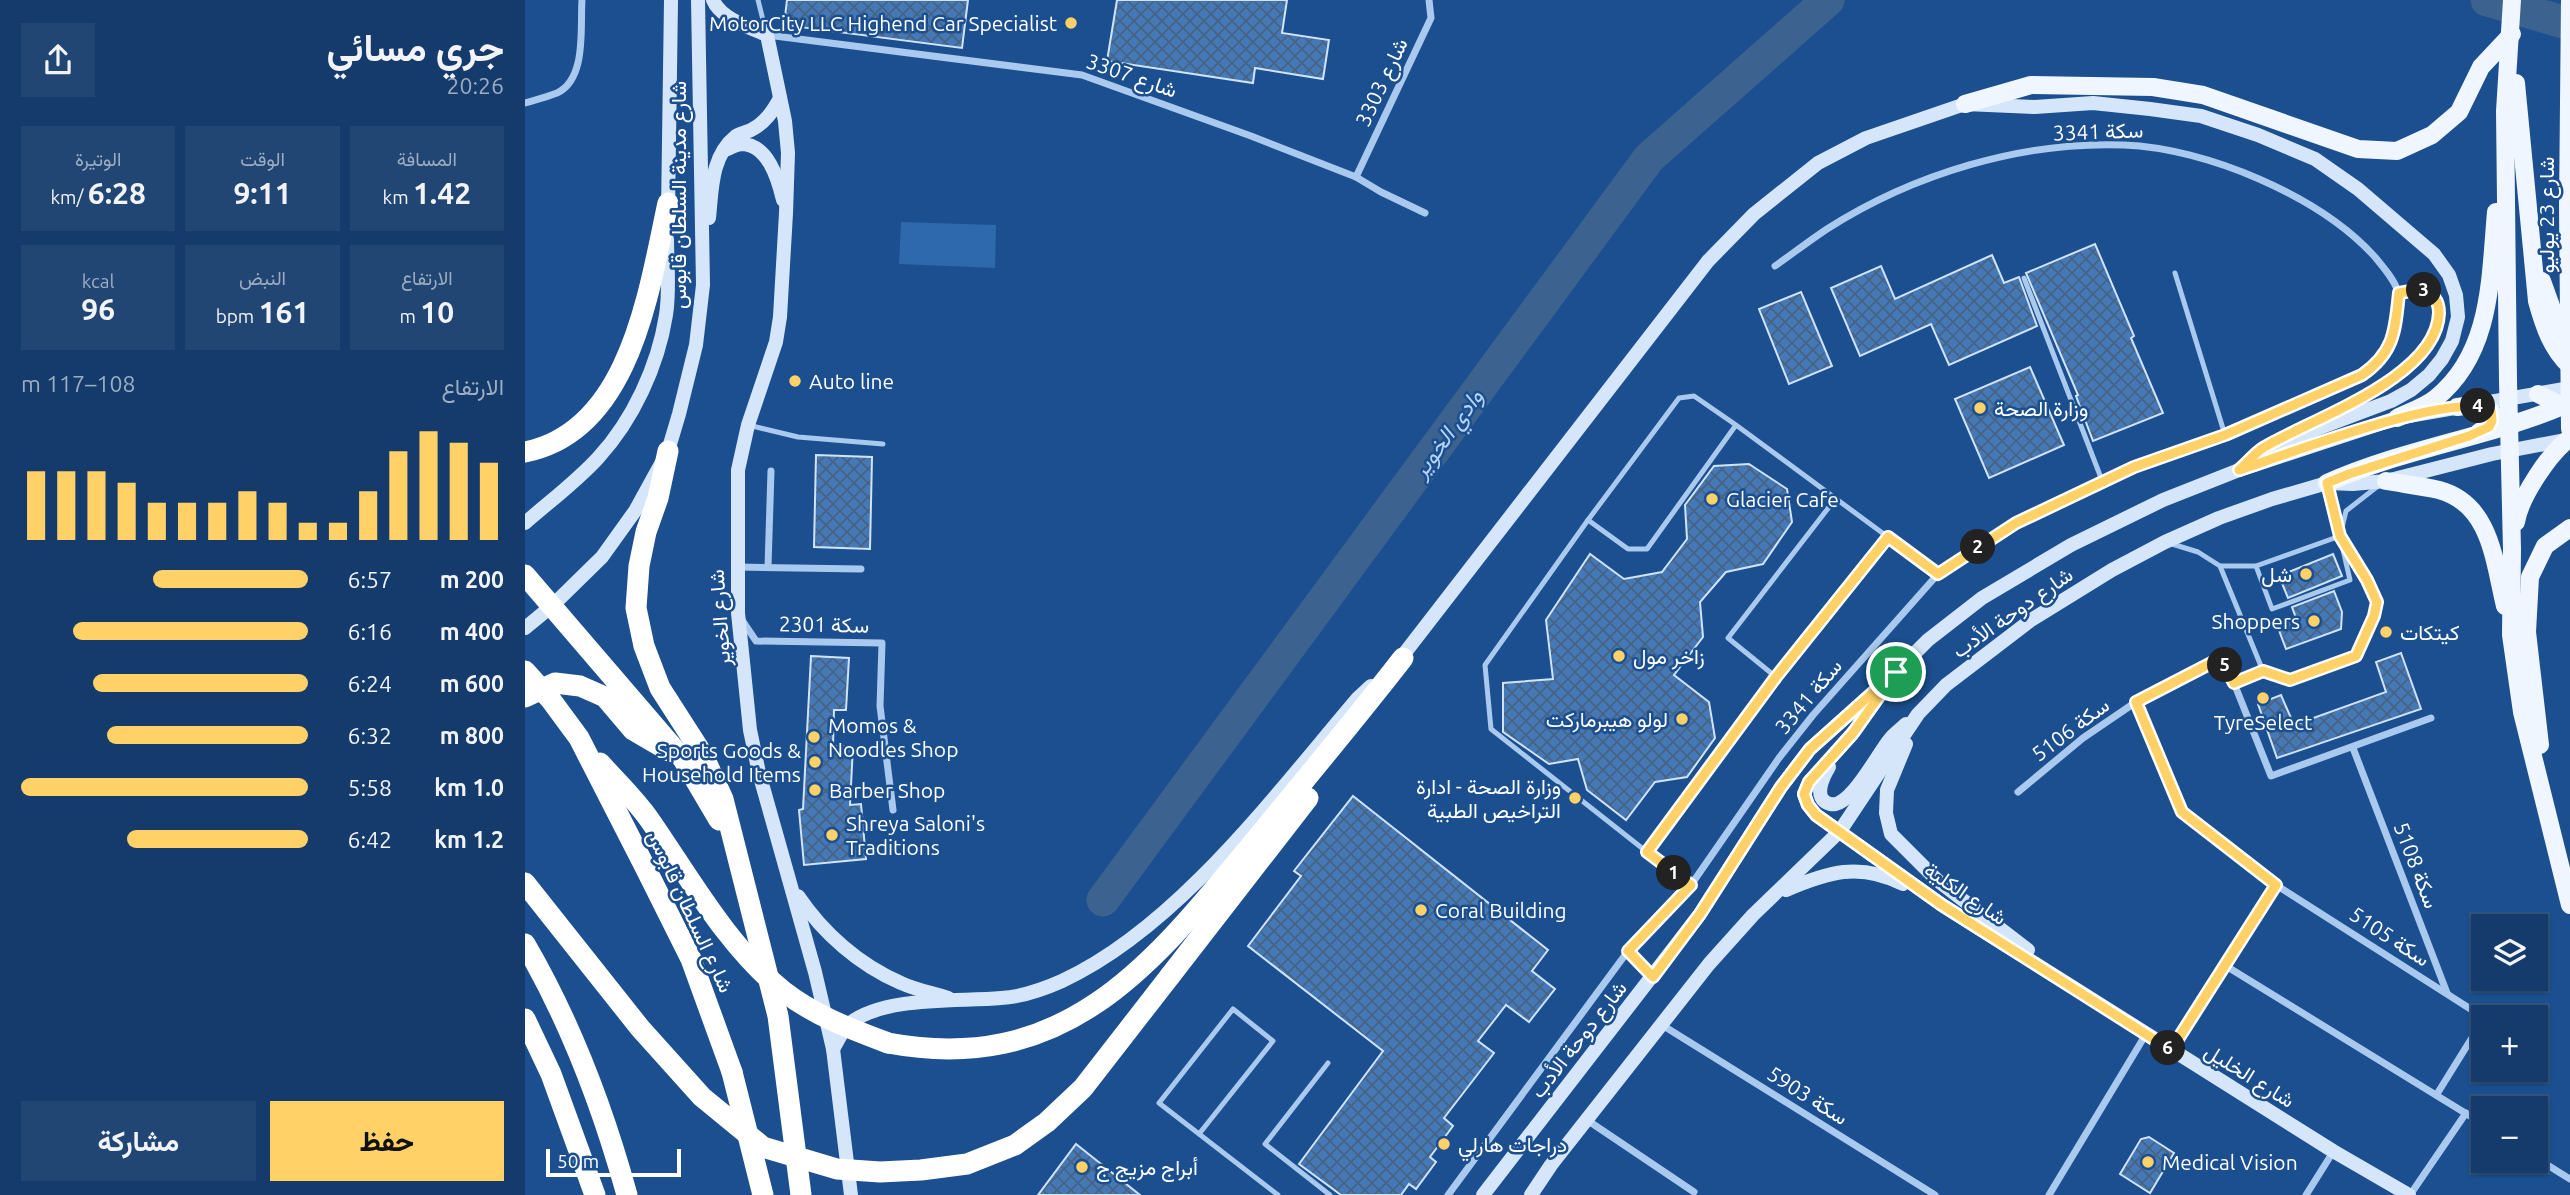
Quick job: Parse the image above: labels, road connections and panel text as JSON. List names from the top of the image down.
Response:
{
  "streets": {
    "highway": ["شارع السلطان قابوس"],
    "main road": [
      "شارع مدينة السلطان قابوس",
      "شارع 23 يوليو",
      "شارع دوحة الأدب",
      "شارع الخوير",
      "شارع الكلية",
      "شارع الخليل"
    ],
    "street": [
      "3307 شارع",
      "3303 شارع",
      "سكة 3341",
      "سكة 2301",
      "سكة 5106",
      "سكة 5108",
      "سكة 5105",
      "سكة 5903"
    ]
  },
  "crossings": [
    ["3307 شارع", "3303 شارع"],
    ["3307 شارع", "شارع الخوير"],
    ["شارع 23 يوليو", "شارع دوحة الأدب"],
    ["شارع دوحة الأدب", "شارع الكلية"],
    ["شارع دوحة الأدب", "سكة 5903"],
    ["شارع الخوير", "سكة 2301"],
    ["سكة 5106", "سكة 5105"],
    ["سكة 5108", "سكة 5105"],
    ["شارع الكلية", "شارع الخليل"]
  ],
  "water": ["وادي الخوير"],
  "places": [
    "MotorCity LLC Highend Car Specialist",
    "Auto line",
    "وزارة الصحة",
    "Glacier Cafe",
    "شل",
    "Shoppers",
    "كيتكات",
    "زاخر مول",
    "TyreSelect",
    "لولو هيبرماركت",
    "Momos & Noodles Shop",
    "Sports Goods & Household Items",
    "Barber Shop",
    "وزارة الصحة - ادارة التراخيص الطبية",
    "Shreya Saloni's Traditions",
    "Coral Building",
    "دراجات هارلي",
    "Medical Vision",
    "أبراج مزيج ج"
  ],
  "scale_bar": "50 m",
  "page": {
    "heading": ["جري مسائي", "20:26"],
    "stats": [
      ["المسافة", "1.42 km"],
      ["الوقت", "9:11"],
      ["الوتيرة", "6:28 /km"],
      ["الارتفاع", "10 m"],
      ["النبض", "161 bpm"],
      ["kcal", "96"]
    ],
    "pins": [
      "3",
      "4",
      "2",
      "5",
      "1",
      "6"
    ],
    "chart": ["الارتفاع", "108–117 m"],
    "list": [
      {
        "name": "200 m",
        "note": "6:57"
      },
      {
        "name": "400 m",
        "note": "6:16"
      },
      {
        "name": "600 m",
        "note": "6:24"
      },
      {
        "name": "800 m",
        "note": "6:32"
      },
      {
        "name": "1.0 km",
        "note": "5:58"
      },
      {
        "name": "1.2 km",
        "note": "6:42"
      }
    ],
    "map_buttons": ["+", "−"],
    "buttons": ["حفظ", "مشاركة"],
    "scale": "50 m"
  }
}
